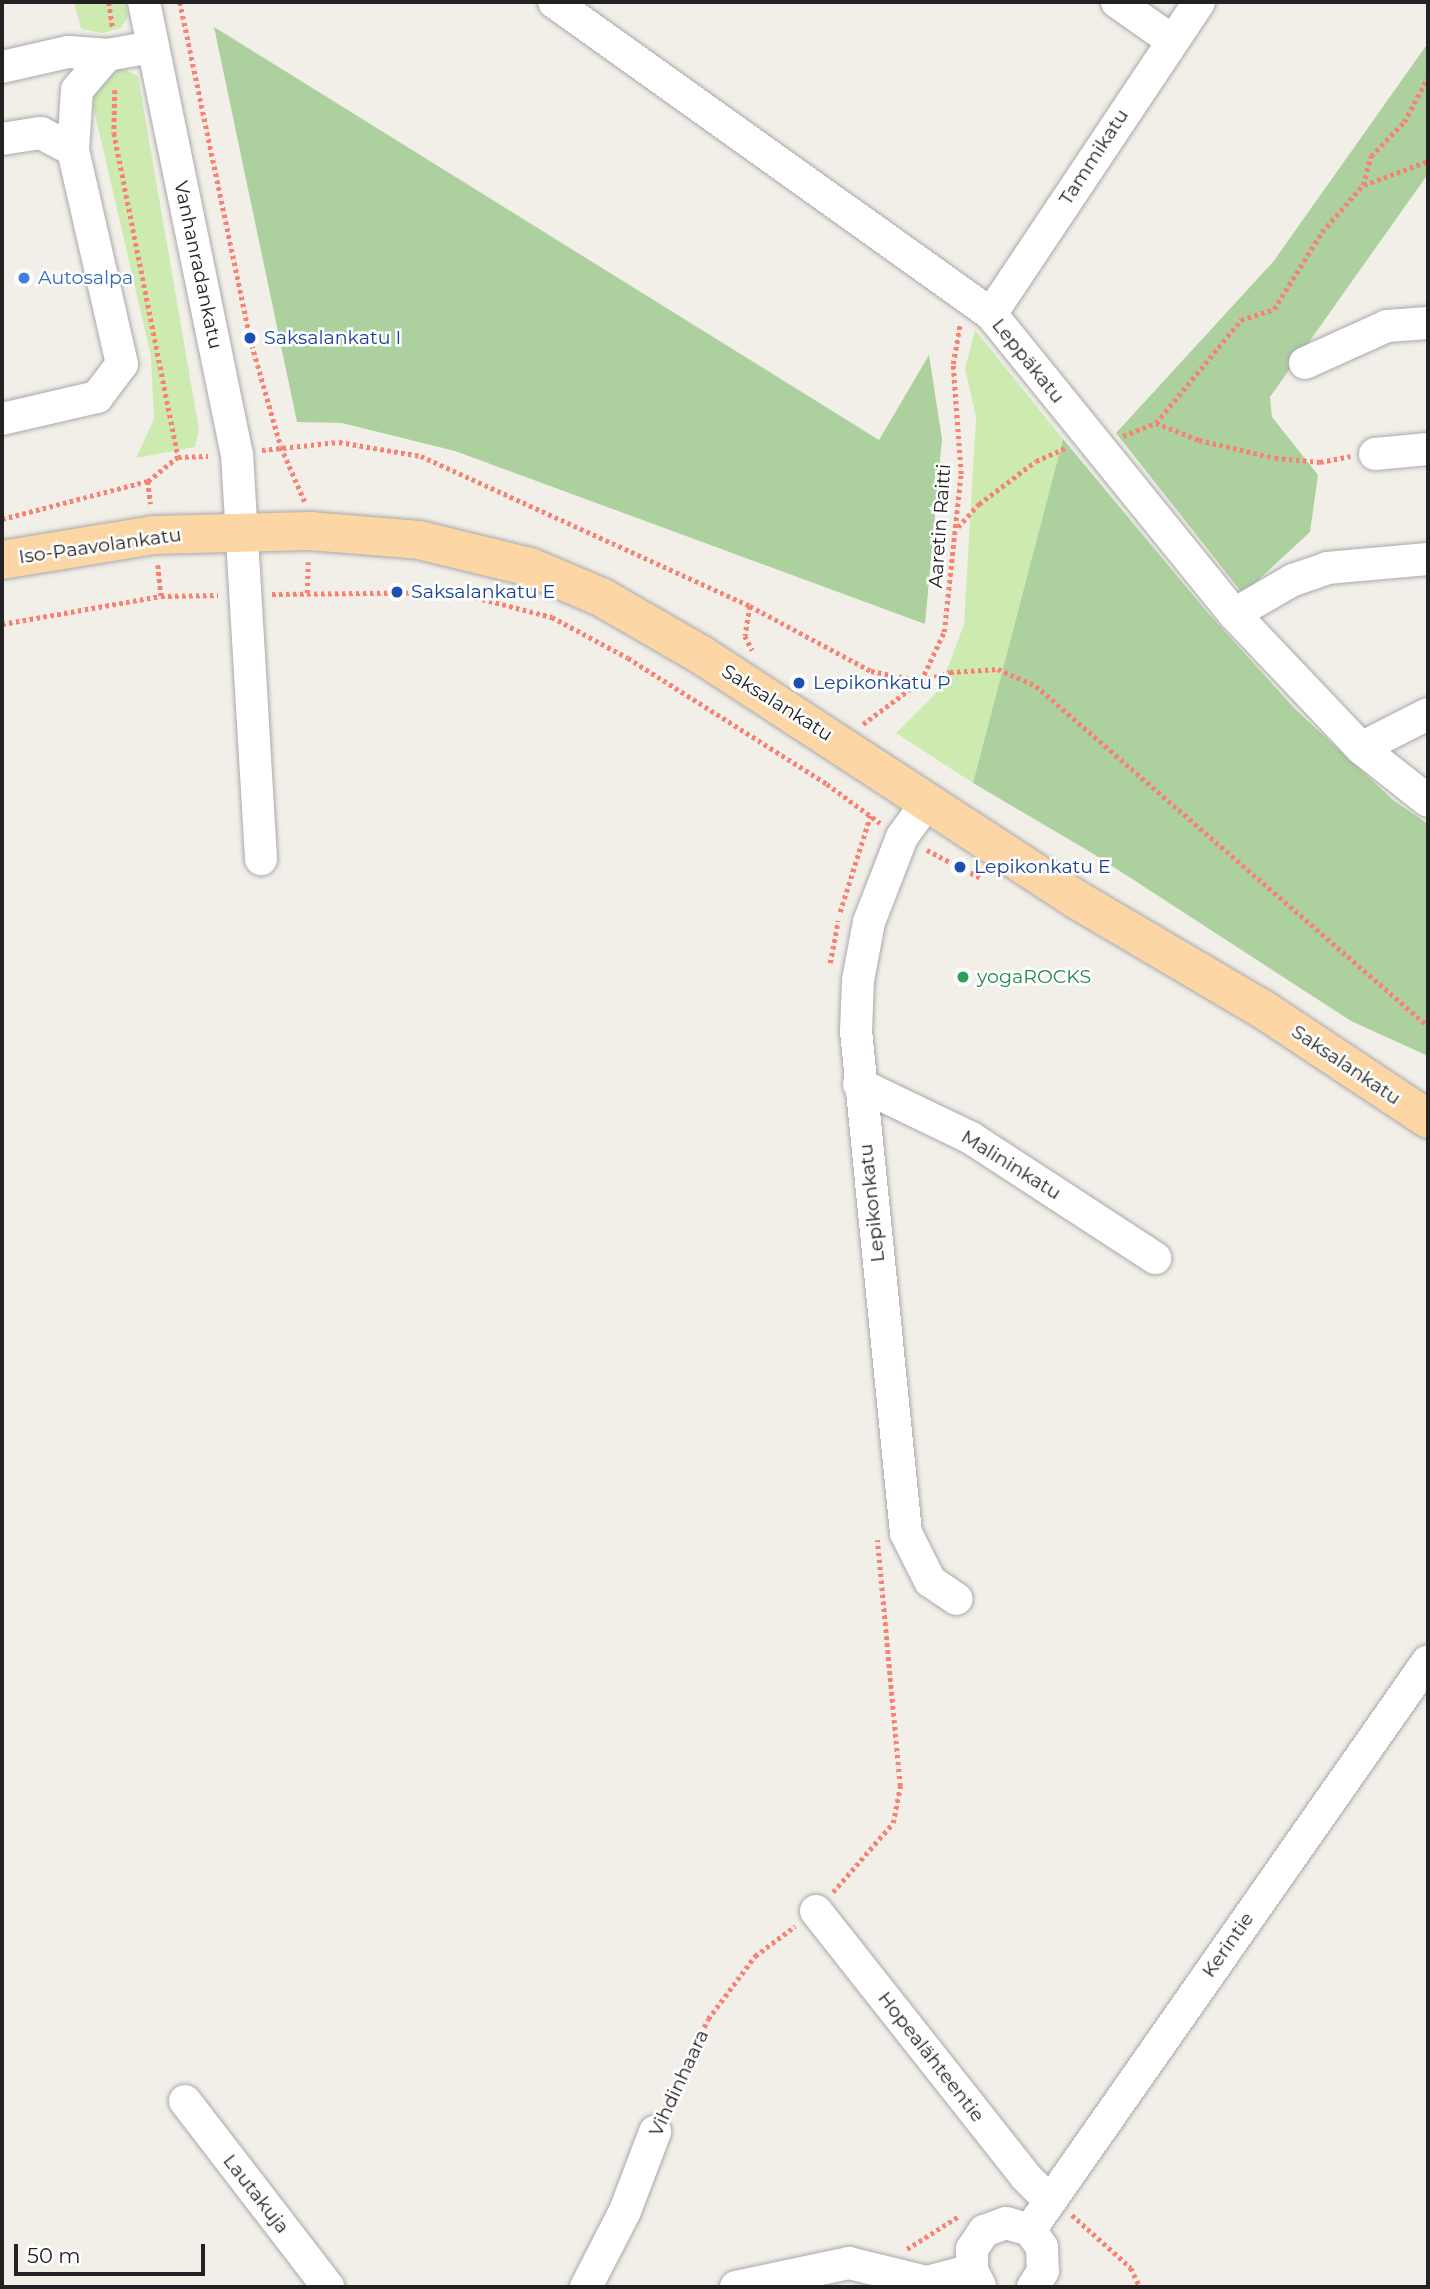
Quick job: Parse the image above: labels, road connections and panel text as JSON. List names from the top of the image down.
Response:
{
  "streets": {
    "main road": ["Iso-Paavolankatu", "Saksalankatu"],
    "street": [
      "Tammikatu",
      "Vanhanradankatu",
      "Leppäkatu",
      "Malininkatu",
      "Lepikonkatu",
      "Kerintie",
      "Hopealähteentie",
      "Vihdinhaara",
      "Lautakuja"
    ],
    "path": ["Aaretin Raitti"]
  },
  "crossings": [
    ["Tammikatu", "Leppäkatu"],
    ["Tammikatu", "Aaretin Raitti"],
    ["Vanhanradankatu", "Iso-Paavolankatu"],
    ["Vanhanradankatu", "Saksalankatu"],
    ["Leppäkatu", "Aaretin Raitti"],
    ["Iso-Paavolankatu", "Saksalankatu"],
    ["Saksalankatu", "Lepikonkatu"],
    ["Malininkatu", "Lepikonkatu"],
    ["Kerintie", "Hopealähteentie"],
    ["Hopealähteentie", "Vihdinhaara"]
  ],
  "places": [
    "Autosalpa",
    "Saksalankatu I",
    "Saksalankatu E",
    "Lepikonkatu P",
    "Lepikonkatu E",
    "yogaROCKS"
  ],
  "scale_bar": "50 m"
}
